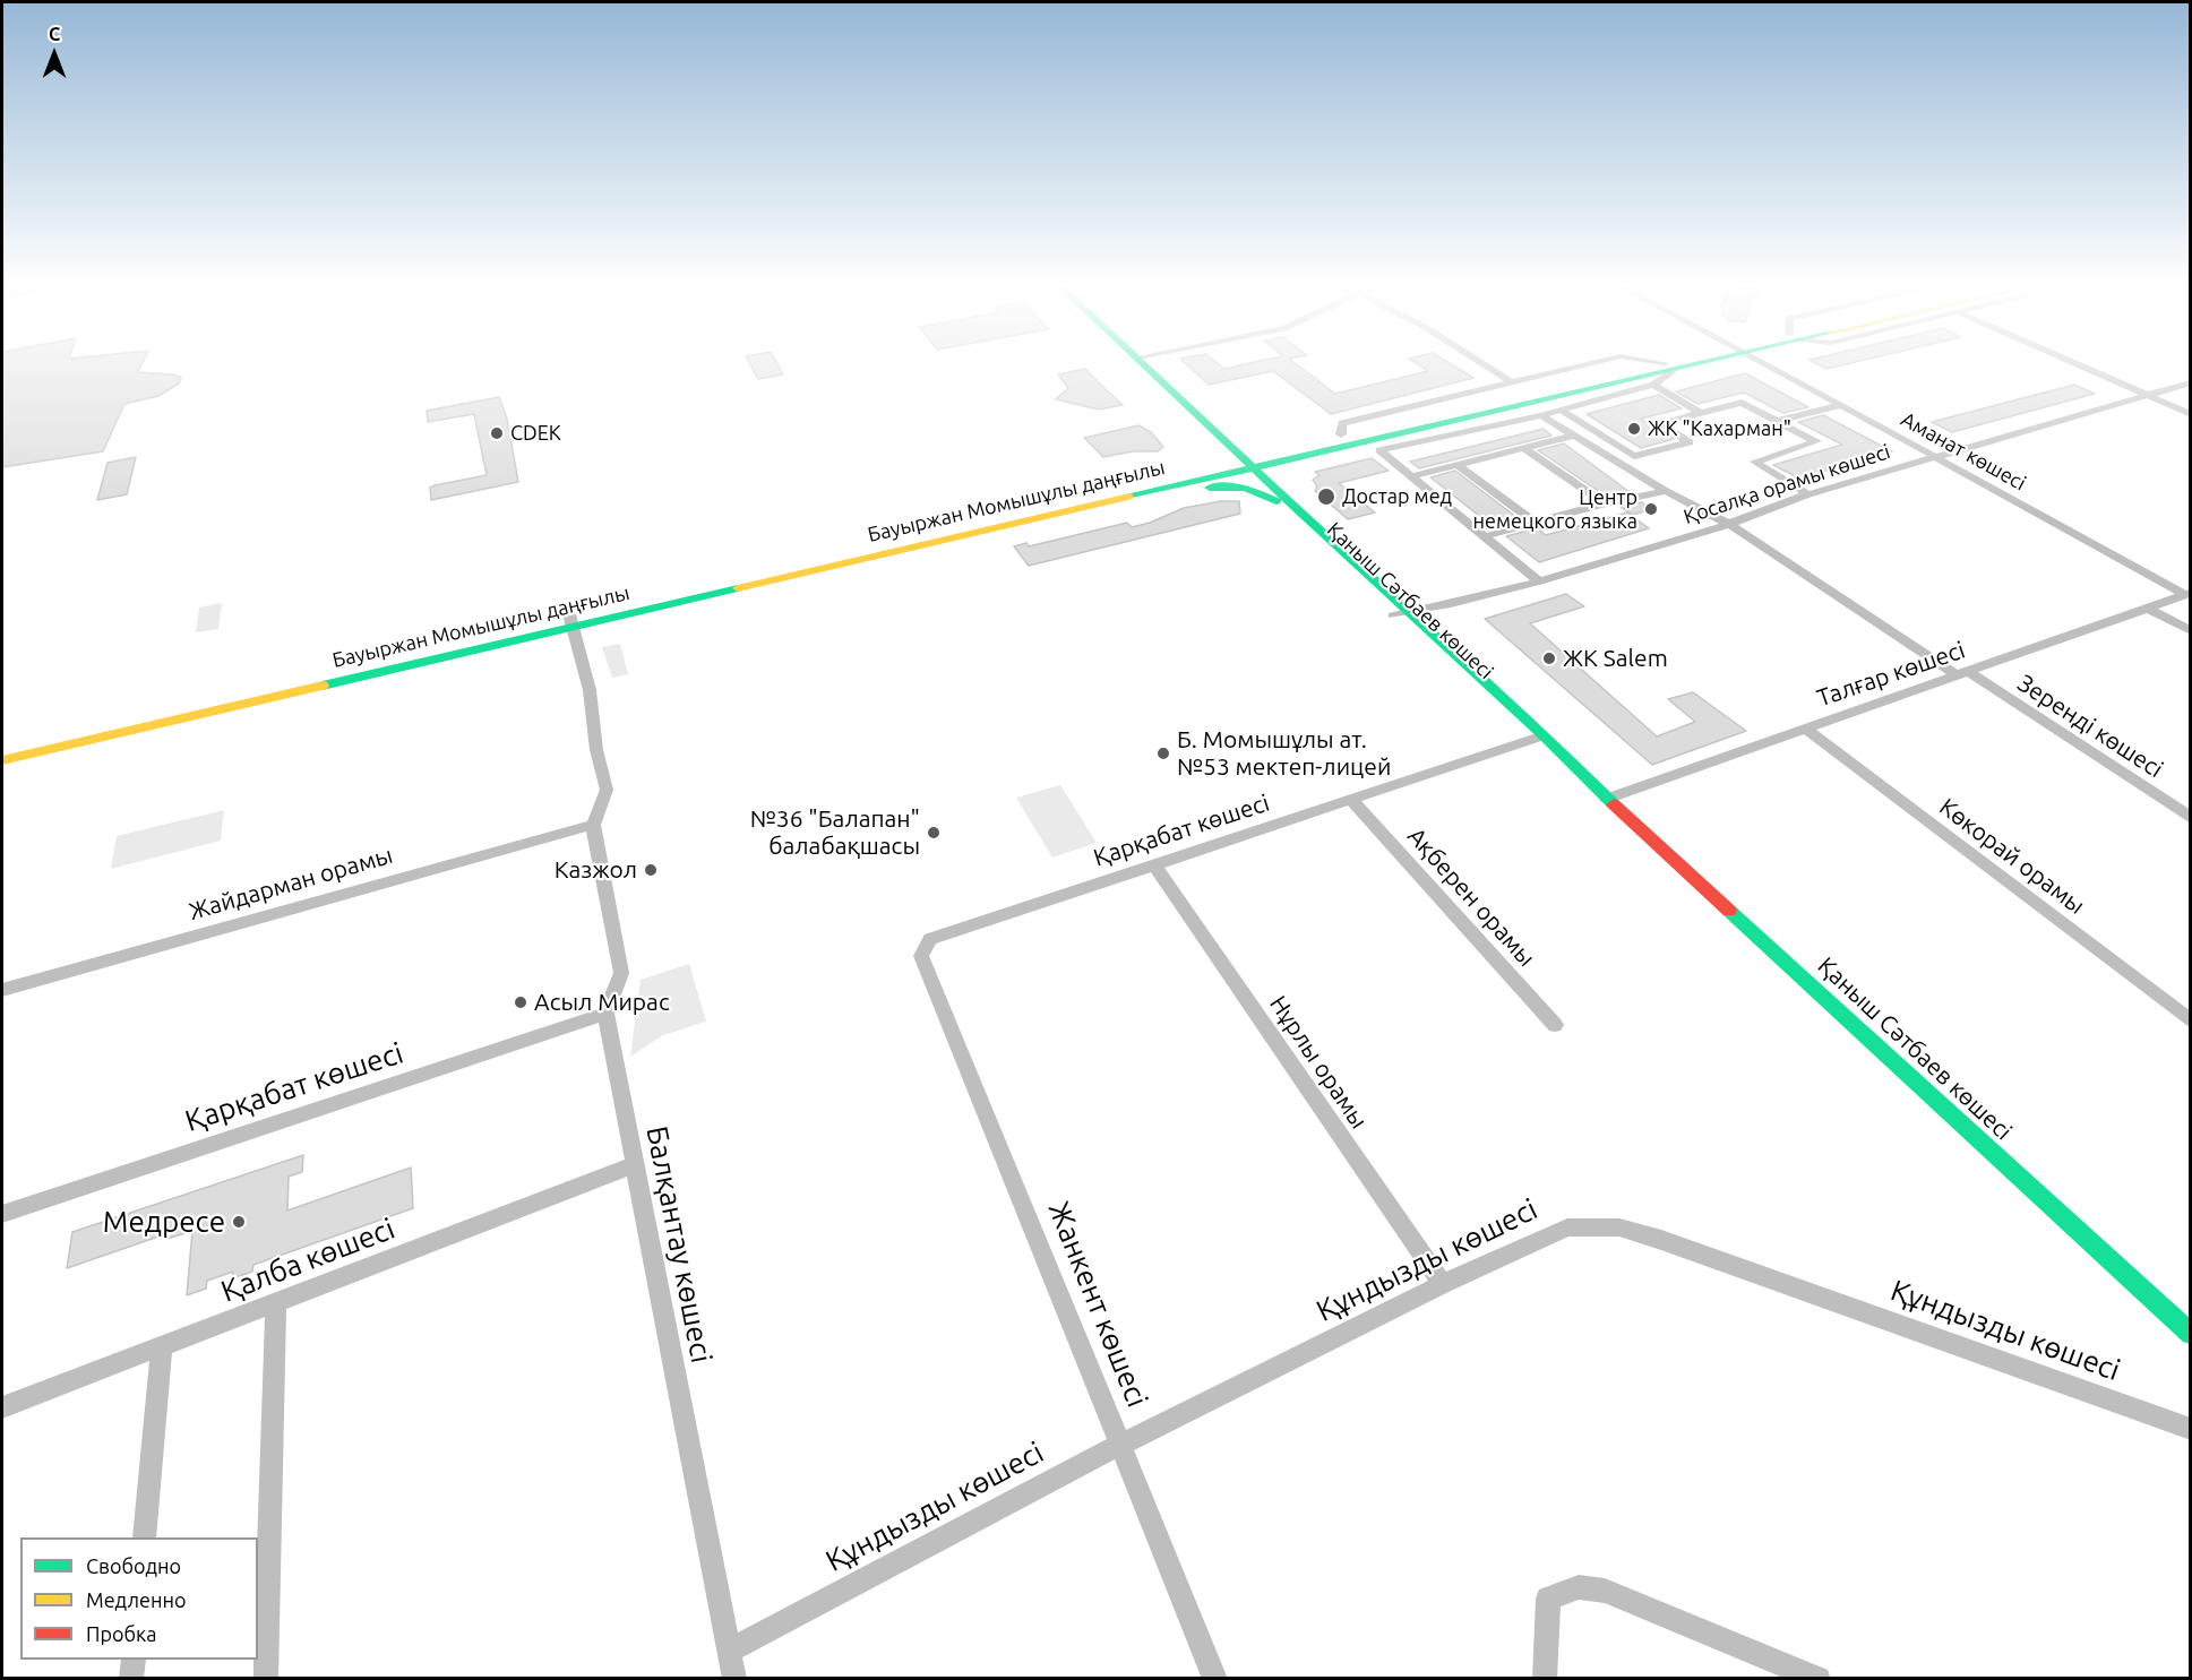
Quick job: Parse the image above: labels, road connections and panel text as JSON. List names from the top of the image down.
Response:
{
  "streets": {
    "main road": ["Бауыржан Момышұлы даңғылы", "Қаныш Сәтбаев көшесі"],
    "street": [
      "Аманат көшесі",
      "Қосалқа орамы көшесі",
      "Талғар көшесі",
      "Зеренді көшесі",
      "Қарқабат көшесі",
      "Көкорай орамы",
      "Жайдарман орамы",
      "Ақберен орамы",
      "Нұрлы орамы",
      "Балқантау көшесі",
      "Қалба көшесі",
      "Құндызды көшесі",
      "Жанкент көшесі"
    ]
  },
  "crossings": [
    ["Аманат көшесі", "Қосалқа орамы көшесі"],
    ["Аманат көшесі", "Талғар көшесі"],
    ["Қосалқа орамы көшесі", "Қаныш Сәтбаев көшесі"],
    ["Қосалқа орамы көшесі", "Зеренді көшесі"],
    ["Бауыржан Момышұлы даңғылы", "Қаныш Сәтбаев көшесі"],
    ["Қаныш Сәтбаев көшесі", "Талғар көшесі"],
    ["Қаныш Сәтбаев көшесі", "Қарқабат көшесі"],
    ["Талғар көшесі", "Зеренді көшесі"],
    ["Талғар көшесі", "Көкорай орамы"],
    ["Қарқабат көшесі", "Ақберен орамы"],
    ["Қарқабат көшесі", "Нұрлы орамы"],
    ["Қарқабат көшесі", "Балқантау көшесі"],
    ["Қарқабат көшесі", "Жанкент көшесі"],
    ["Нұрлы орамы", "Құндызды көшесі"],
    ["Балқантау көшесі", "Қалба көшесі"],
    ["Балқантау көшесі", "Құндызды көшесі"],
    ["Құндызды көшесі", "Жанкент көшесі"]
  ],
  "places": [
    "ЖК \"Кахарман\"",
    "CDEK",
    "Достар мед",
    "Центр немецкого языка",
    "ЖК Salem",
    "Б. Момышұлы ат. №53 мектеп-лицей",
    "№36 \"Балапан\" балабақшасы",
    "Казжол",
    "Асыл Мирас",
    "Медресе"
  ],
  "legend": ["Свободно", "Медленно", "Пробка"],
  "north": "top"
}
